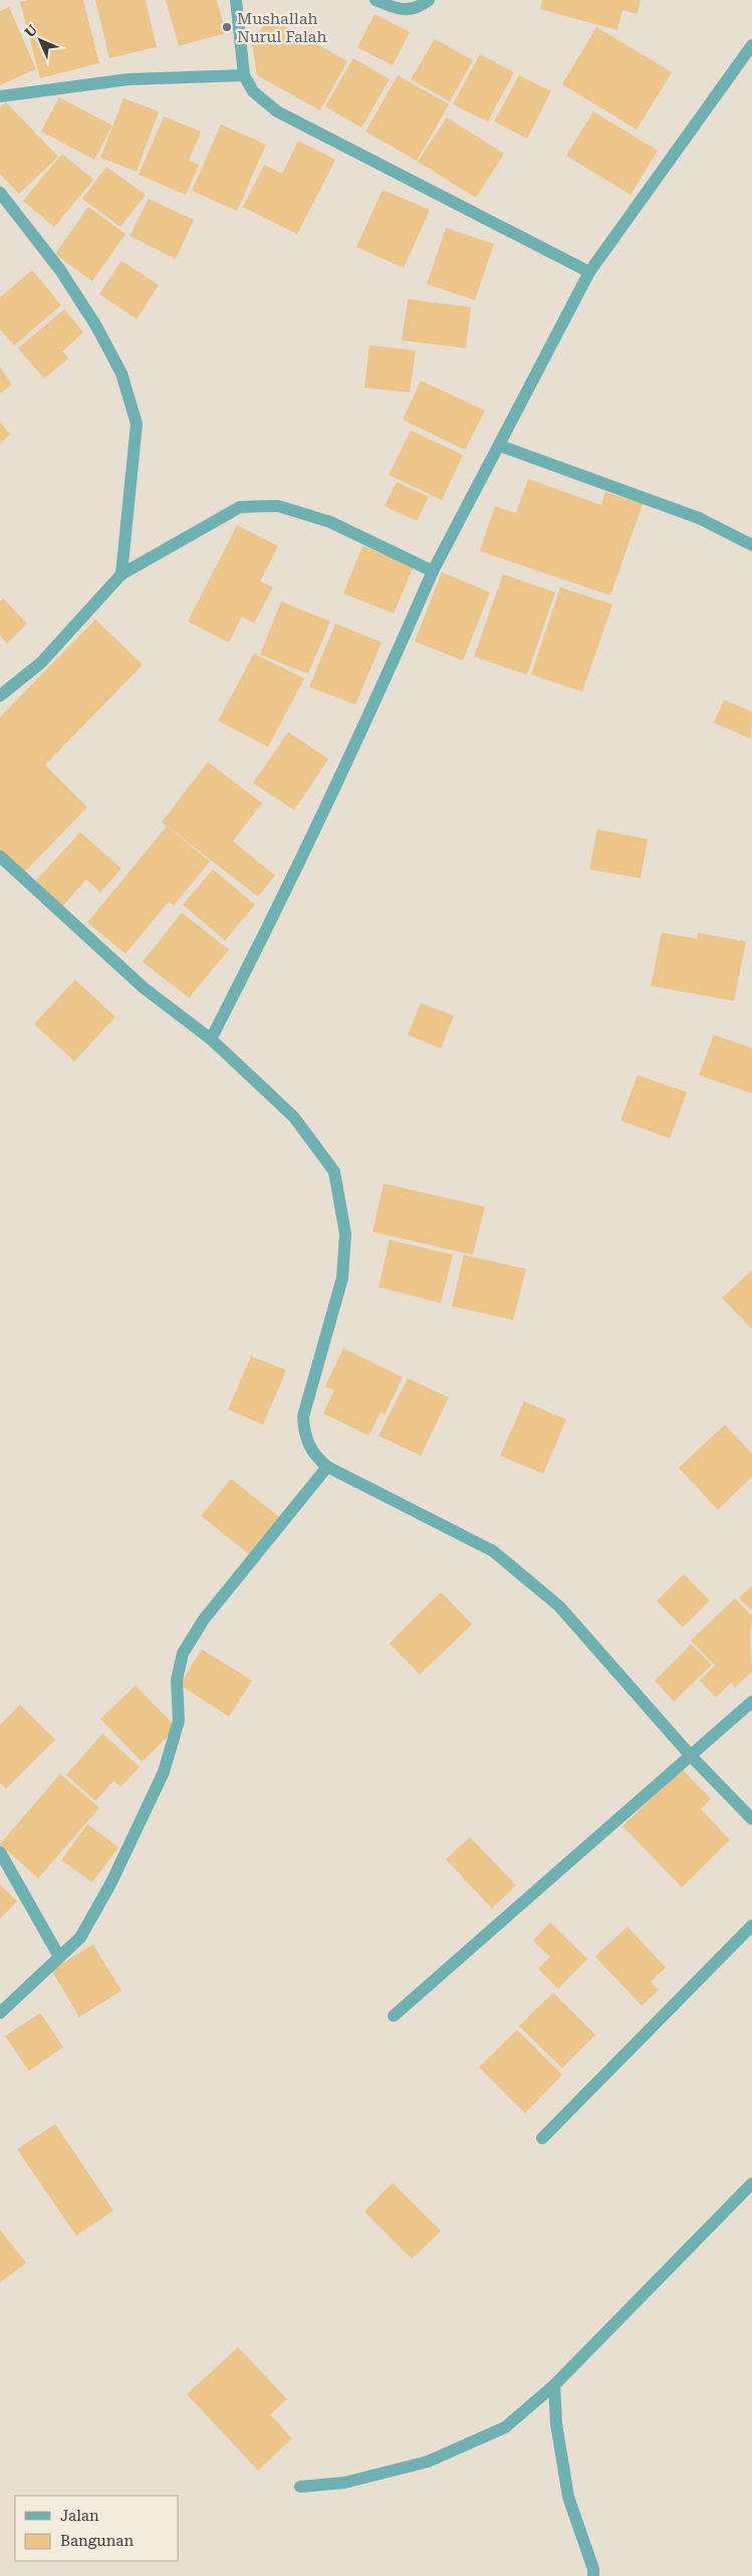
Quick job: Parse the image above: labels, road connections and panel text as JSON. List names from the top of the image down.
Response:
{
  "places": ["Mushallah Nurul Falah"],
  "legend": ["Jalan", "Bangunan"],
  "north": "top left"
}
